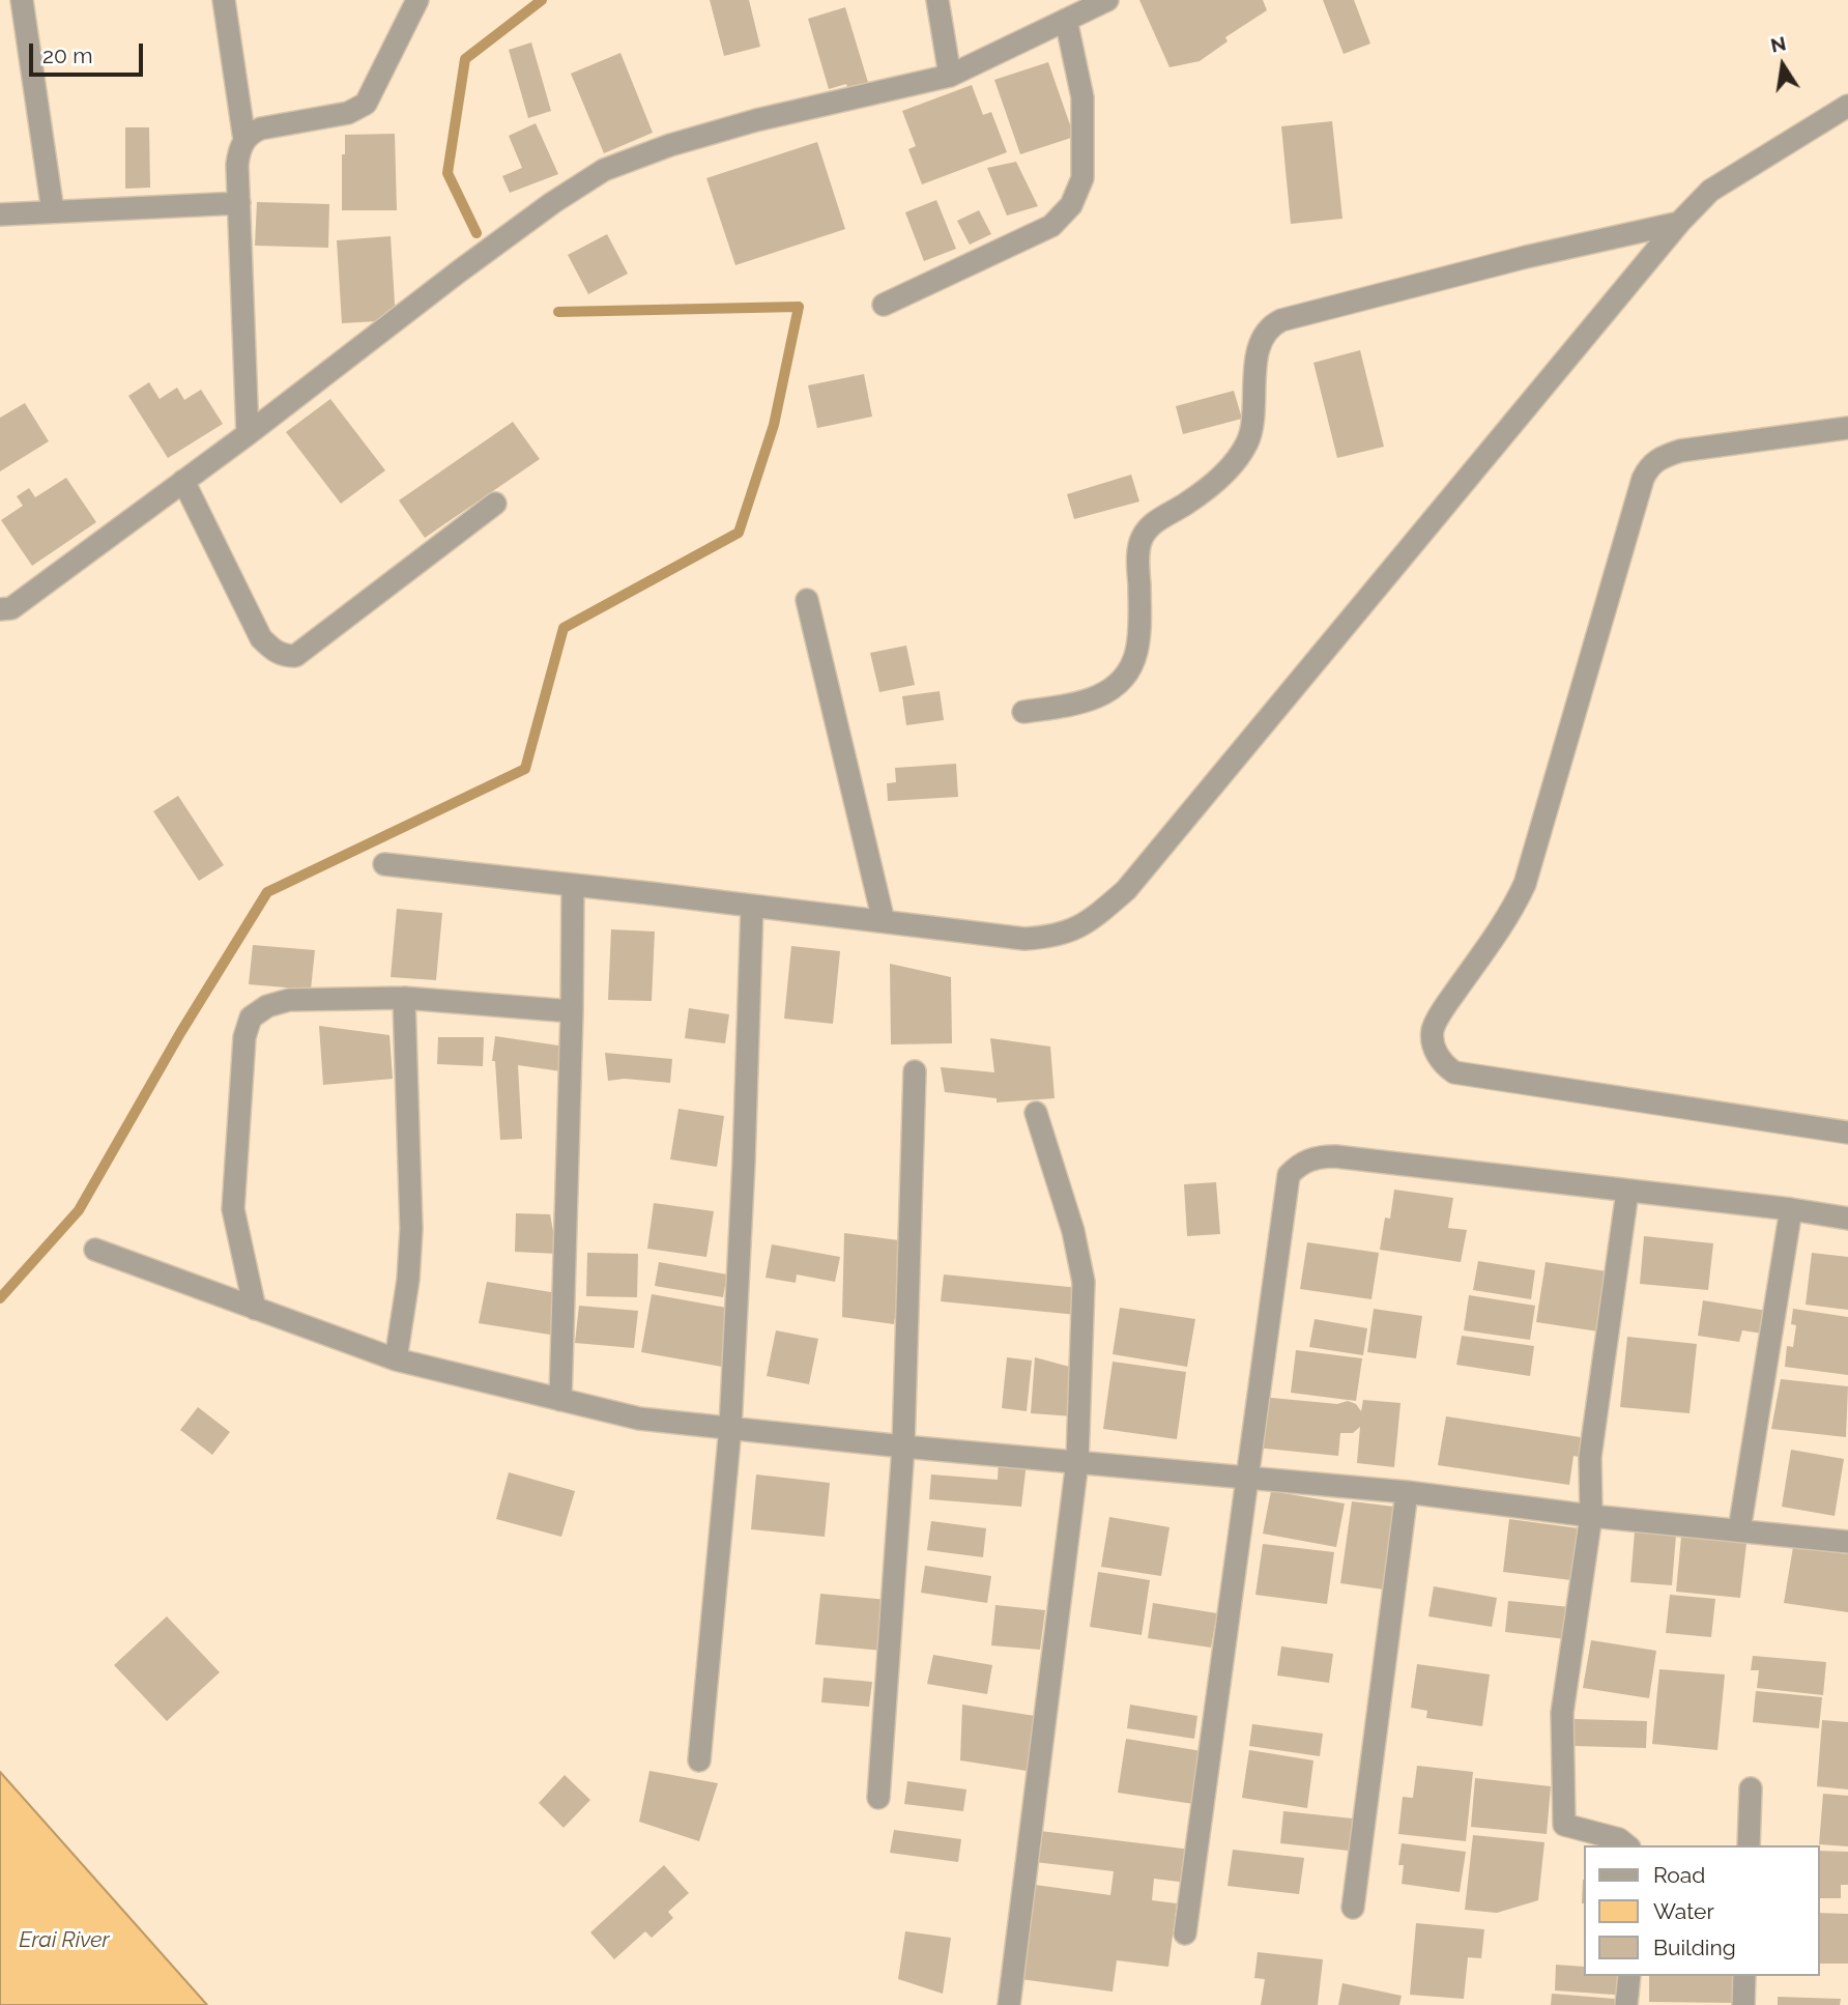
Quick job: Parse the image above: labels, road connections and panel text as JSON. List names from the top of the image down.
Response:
{
  "water": ["Erai River"],
  "legend": ["Road", "Water", "Building"],
  "scale_bar": "20 m",
  "north": "top"
}
